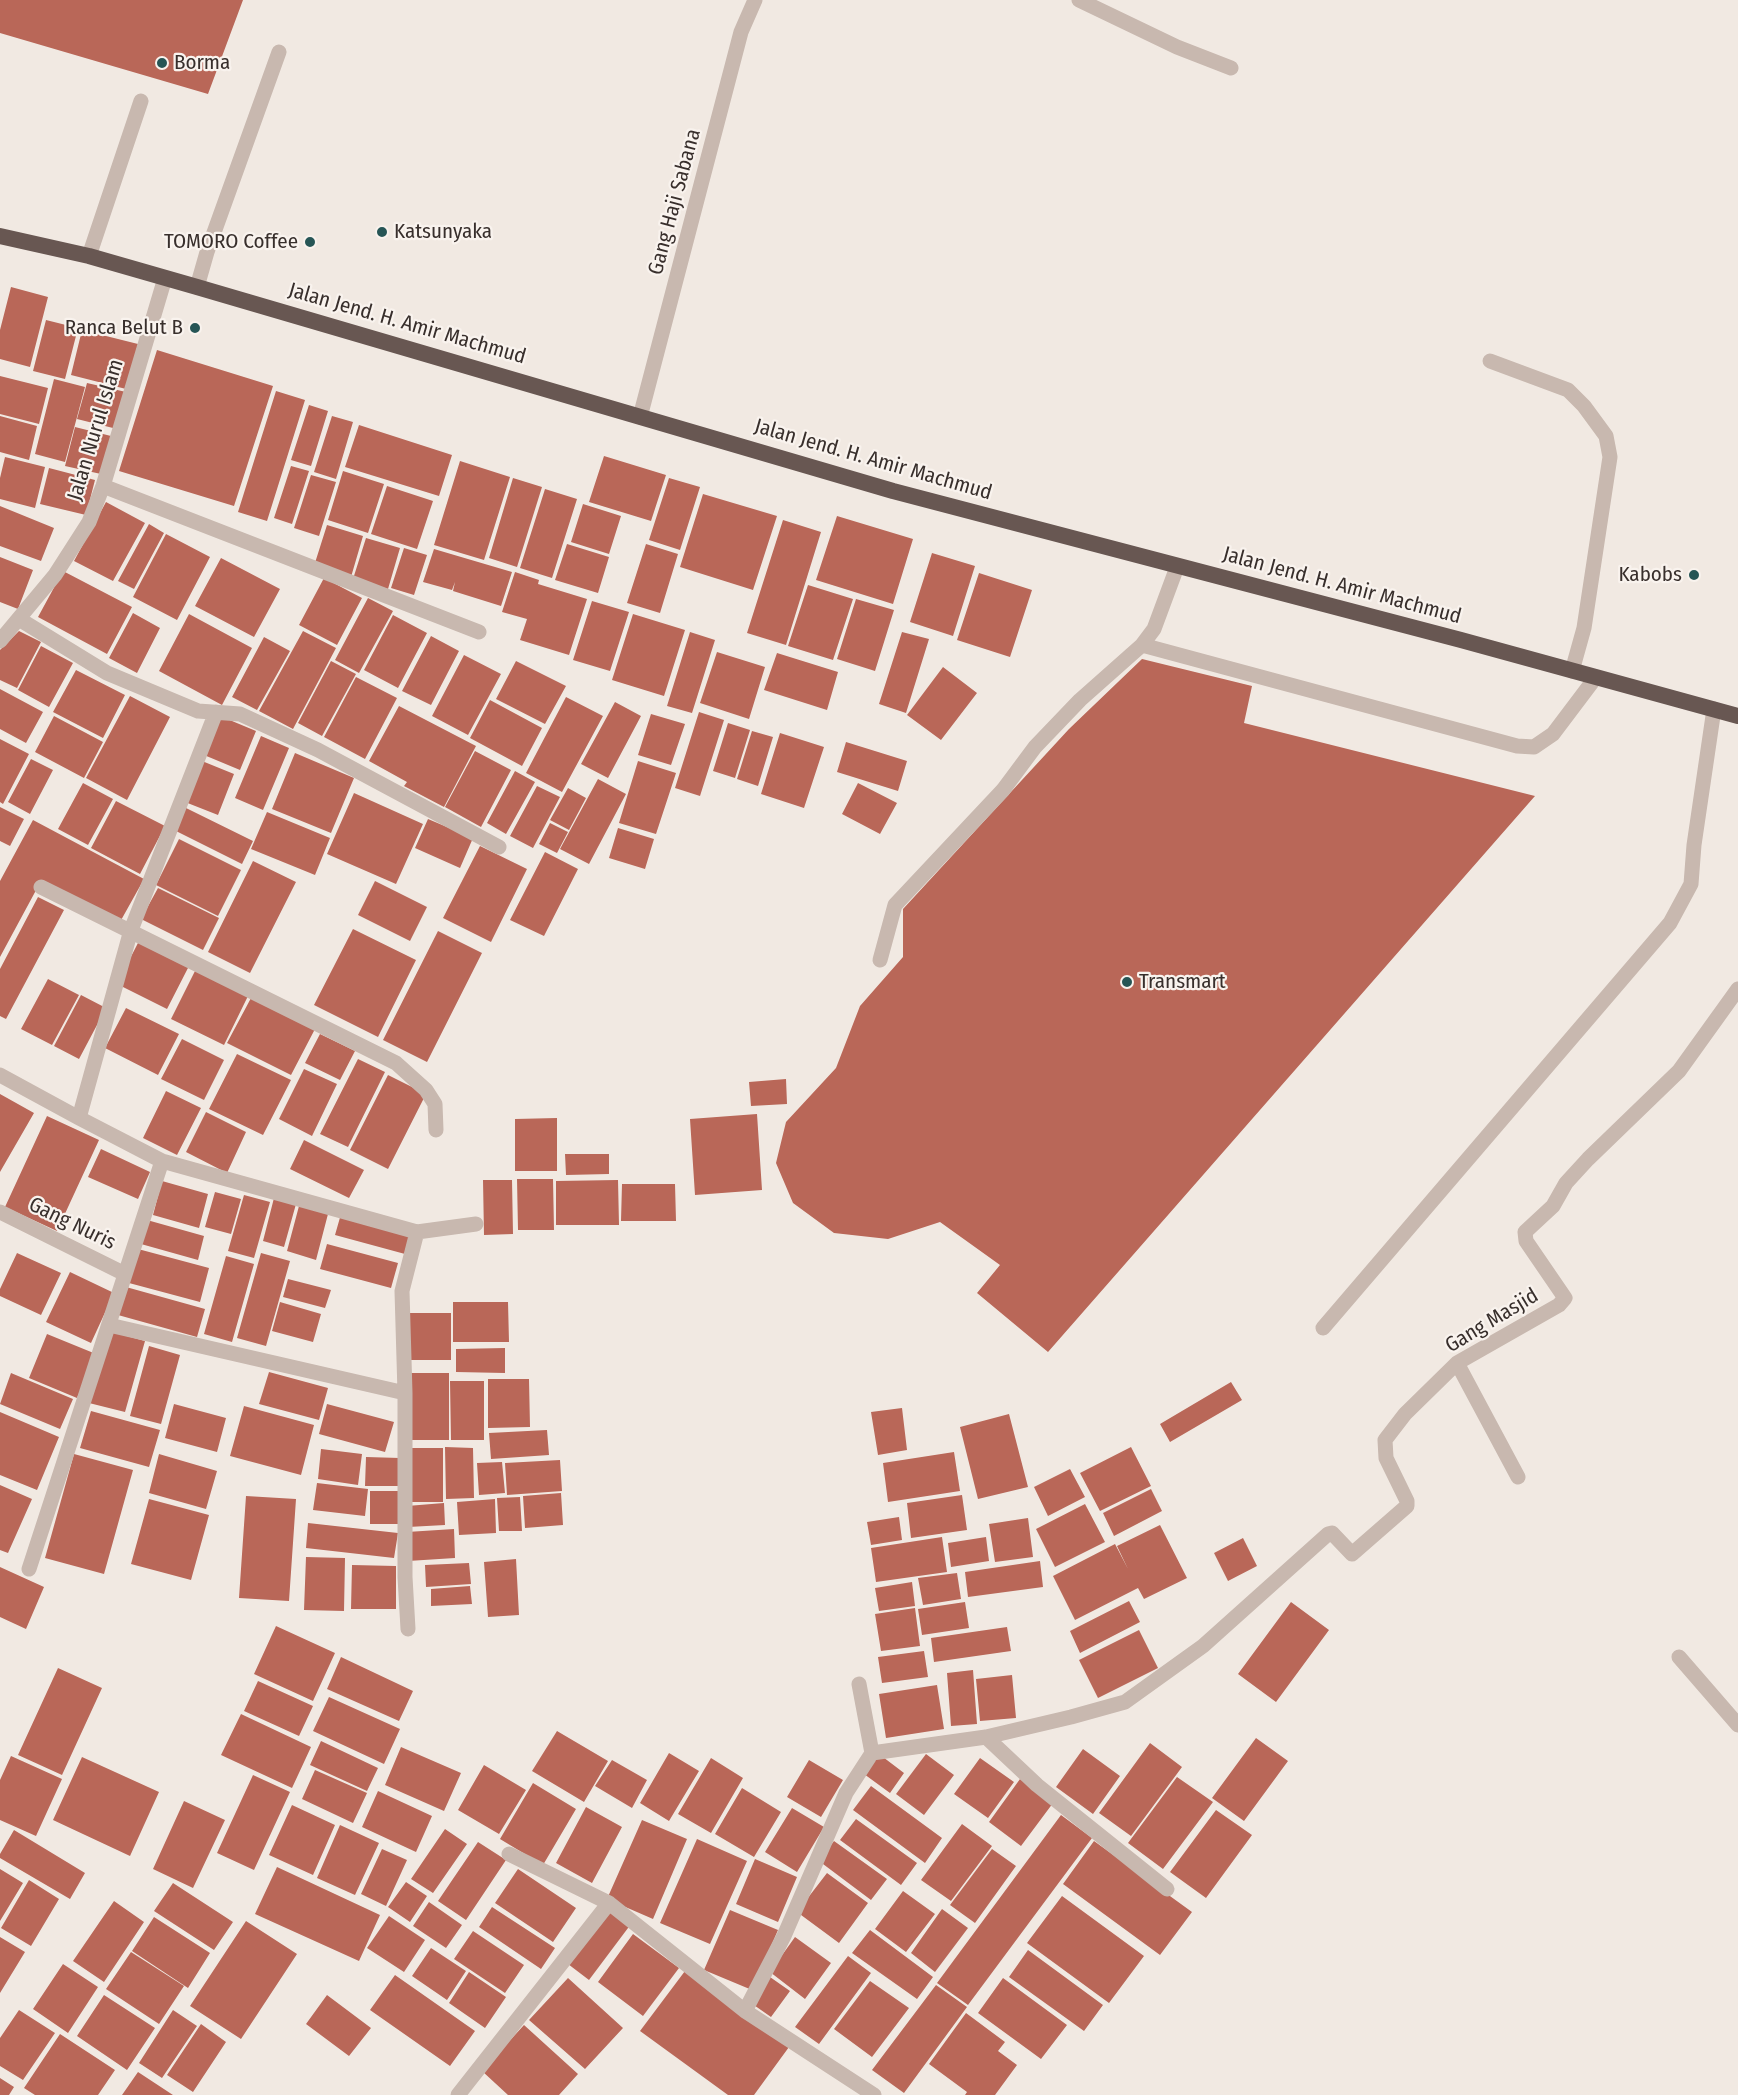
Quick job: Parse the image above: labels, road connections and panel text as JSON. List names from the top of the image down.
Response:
{
  "streets": {
    "highway": ["Jalan Jend. H. Amir Machmud"],
    "street": [
      "Gang Haji Sabana",
      "Jalan Nurul Islam",
      "Gang Nuris",
      "Gang Masjid"
    ]
  },
  "crossings": [
    ["Gang Haji Sabana", "Jalan Jend. H. Amir Machmud"],
    ["Jalan Jend. H. Amir Machmud", "Jalan Nurul Islam"]
  ],
  "places": [
    "Borma",
    "Katsunyaka",
    "TOMORO Coffee",
    "Ranca Belut B",
    "Kabobs",
    "Transmart"
  ]
}
